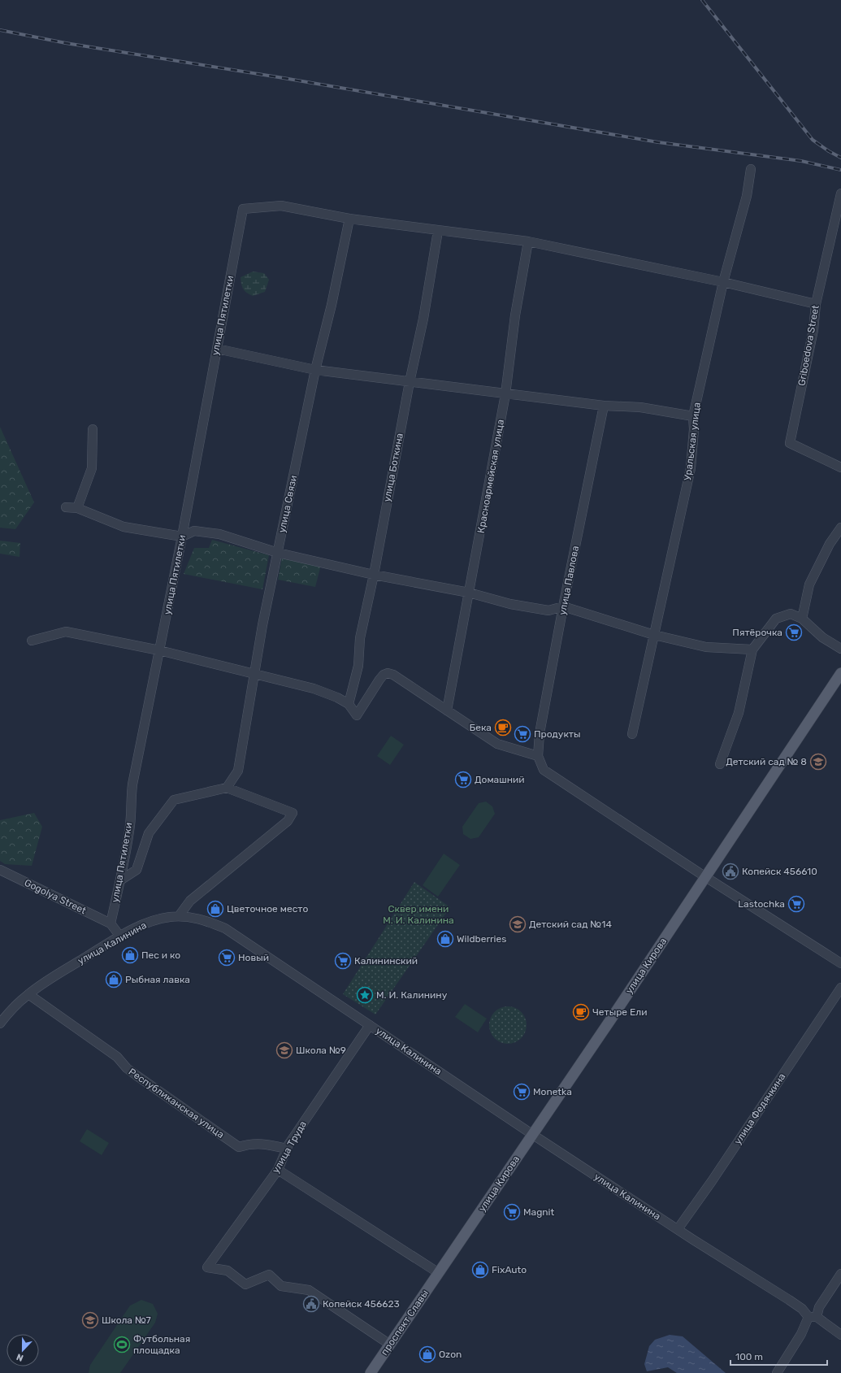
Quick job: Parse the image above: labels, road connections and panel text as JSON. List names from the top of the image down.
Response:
{
  "streets": {
    "main road": ["улица Кирова", "проспект Славы"],
    "street": [
      "улица Пятилетки",
      "Griboedova Street",
      "Уральская улица",
      "улица Боткина",
      "Красноармейская улица",
      "улица Связи",
      "улица Павлова",
      "Gogolya Street",
      "улица Калинина",
      "Республиканская улица",
      "улица Федячкина",
      "улица Труда"
    ]
  },
  "crossings": [
    ["улица Пятилетки", "улица Связи"],
    ["улица Пятилетки", "Gogolya Street"],
    ["улица Калинина", "улица Кирова"],
    ["улица Калинина", "Республиканская улица"],
    ["улица Калинина", "улица Федячкина"],
    ["улица Калинина", "улица Труда"],
    ["улица Кирова", "проспект Славы"],
    ["Республиканская улица", "улица Труда"],
    ["улица Труда", "проспект Славы"]
  ],
  "parks": ["Сквер имени М. И. Калинина"],
  "places": {
    "supermarket": [
      "Пятёрочка",
      "Продукты",
      "Домашний",
      "Lastochka",
      "Новый",
      "Калининский",
      "Monetka",
      "Magnit"
    ],
    "cafe": ["Бека", "Четыре Ели"],
    "school or university": [
      "Детский сад № 8",
      "Детский сад №14",
      "Школа №9",
      "Школа №7"
    ],
    "public building": ["Копейск 456610", "Копейск 456623"],
    "shop": [
      "Цветочное место",
      "Wildberries",
      "Пес и ко",
      "Рыбная лавка",
      "FixAuto",
      "Ozon"
    ],
    "place": ["М. И. Калинину"],
    "sports": ["Футбольная площадка"]
  },
  "scale_bar": "100 m",
  "north": "bottom"
}
